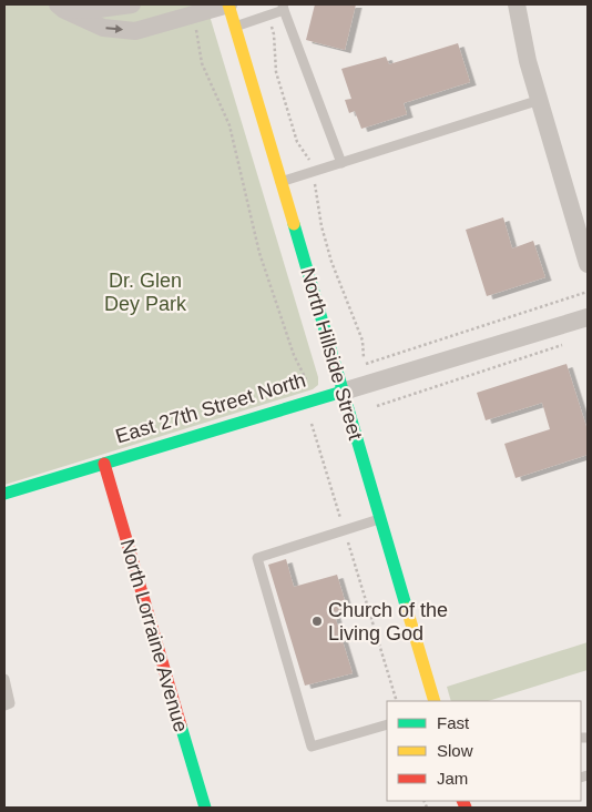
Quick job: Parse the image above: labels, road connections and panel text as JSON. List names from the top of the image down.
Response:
{
  "streets": {
    "main road": ["North Hillside Street", "East 27th Street North", "North Lorraine Avenue"]
  },
  "crossings": [
    ["North Hillside Street", "East 27th Street North"],
    ["East 27th Street North", "North Lorraine Avenue"]
  ],
  "parks": ["Dr. Glen Dey Park"],
  "places": ["Church of the Living God"],
  "legend": ["Fast", "Slow", "Jam"]
}
